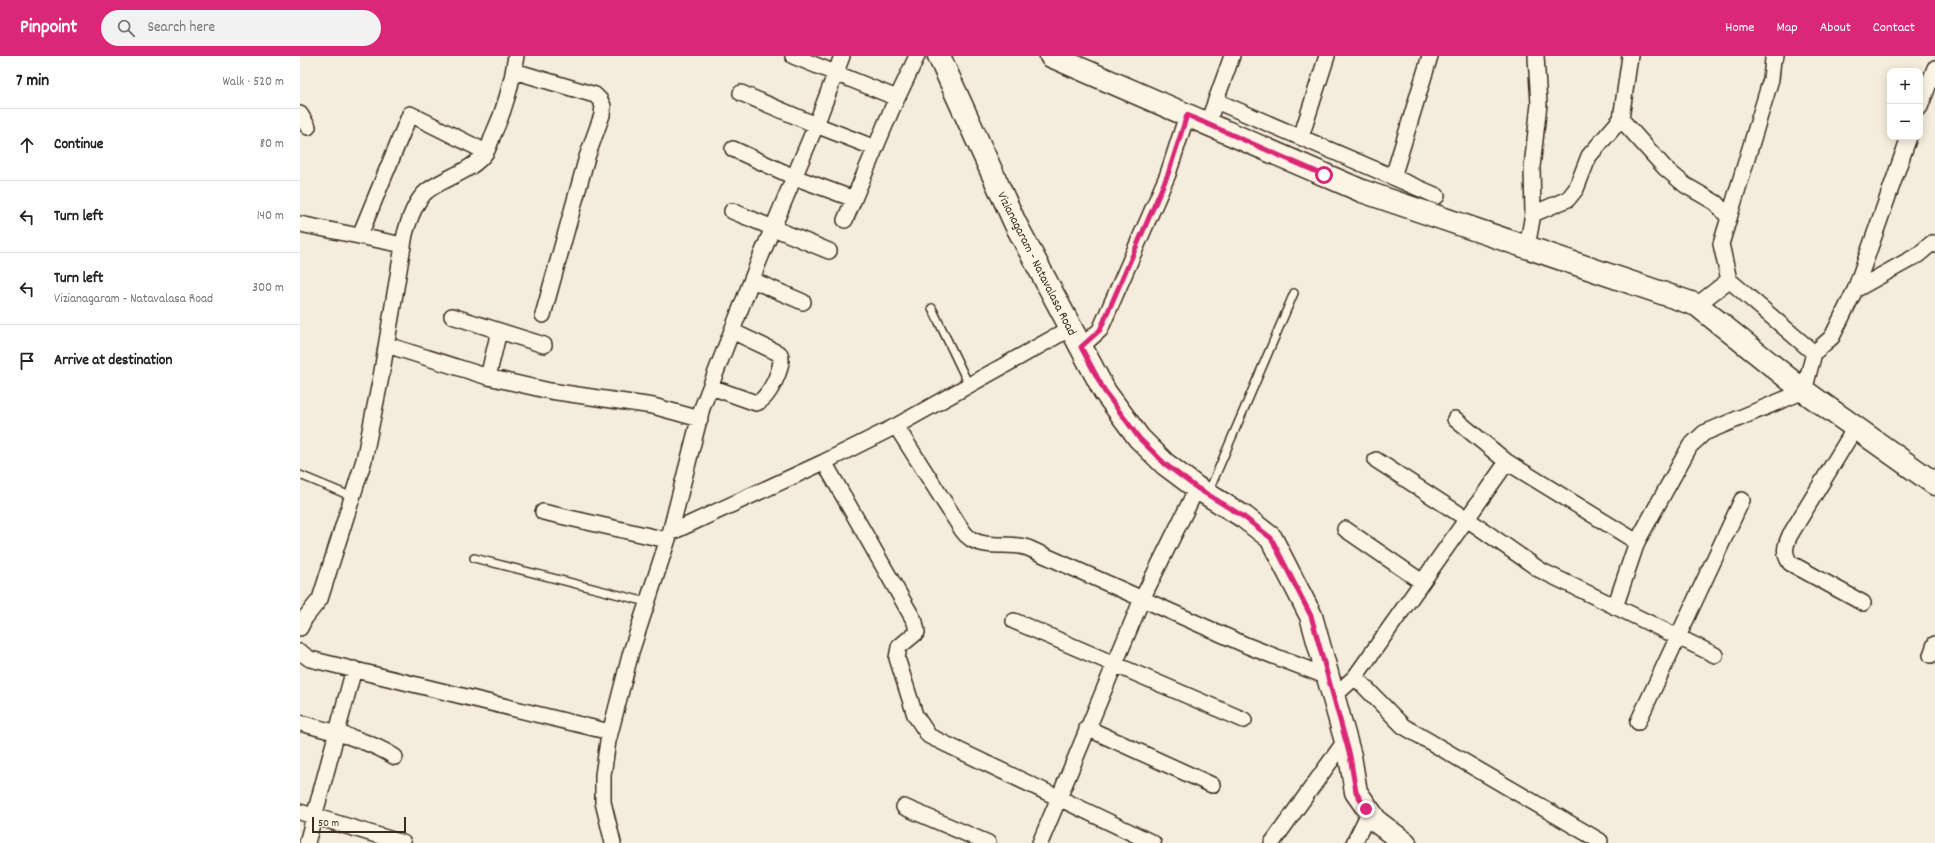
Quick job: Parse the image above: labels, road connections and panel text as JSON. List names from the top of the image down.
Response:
{
  "streets": {
    "main road": ["Vizianagaram - Natavalasa Road"]
  },
  "scale_bar": "50 m",
  "page": {
    "header": "Pinpoint",
    "search": "Search here",
    "nav": [
      "Home",
      "Map",
      "About",
      "Contact"
    ],
    "heading": ["7 min", "Walk · 520 m"],
    "map_buttons": ["+", "−"],
    "list": [
      ["Continue", "80 m"],
      ["Turn left", "140 m"],
      ["Turn left", "Vizianagaram - Natavalasa Road", "300 m"],
      "Arrive at destination"
    ],
    "scale": "50 m"
  }
}
